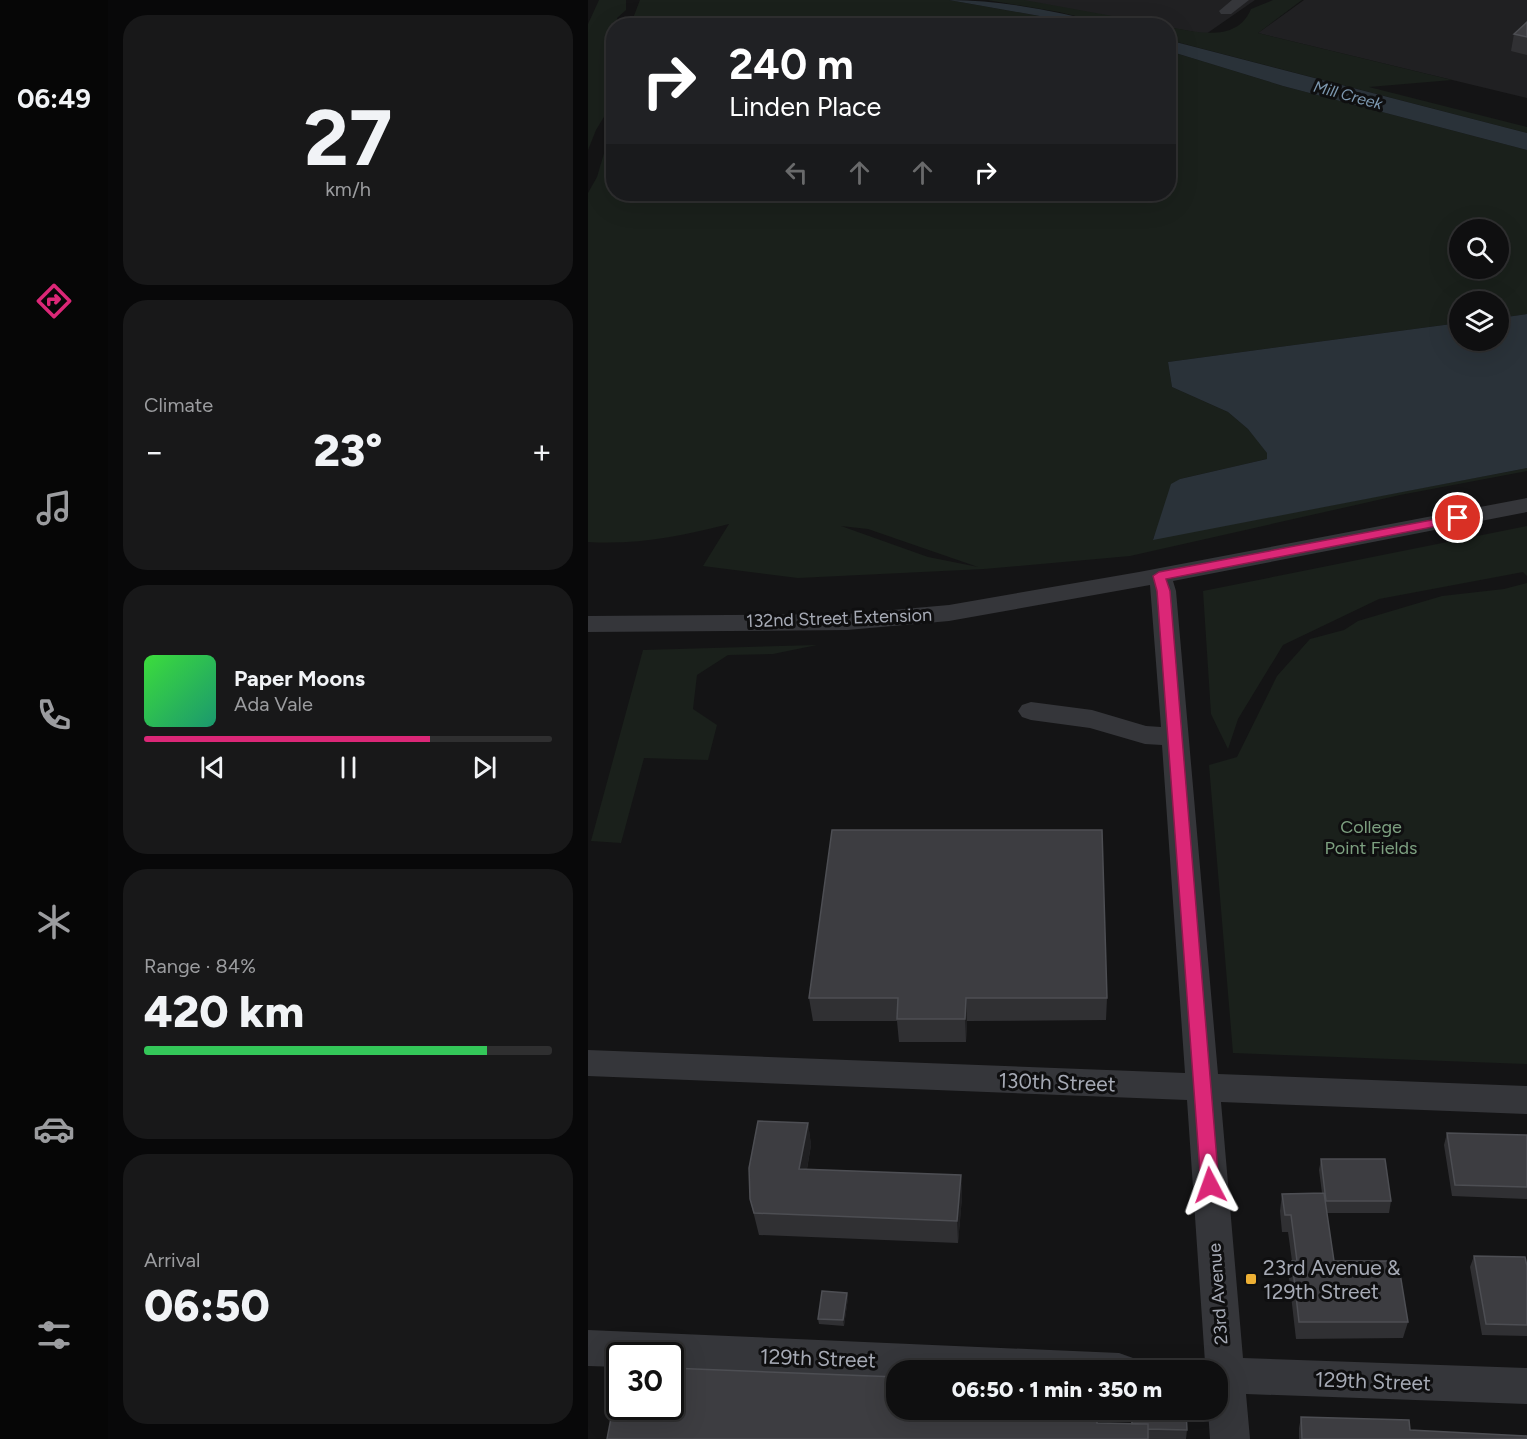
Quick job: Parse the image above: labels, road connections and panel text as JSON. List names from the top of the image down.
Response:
{
  "streets": {
    "street": [
      "132nd Street Extension",
      "130th Street",
      "23rd Avenue",
      "129th Street"
    ]
  },
  "crossings": [
    ["132nd Street Extension", "23rd Avenue"],
    ["130th Street", "23rd Avenue"]
  ],
  "water": ["Mill Creek"],
  "parks": ["College Point Fields"],
  "places": {
    "transit": ["23rd Avenue & 129th Street"]
  },
  "page": {
    "tabs": "06:49",
    "tile": [
      ["27", "km/h"],
      "Climate",
      ["Range · 84%", "420 km"],
      ["Arrival", "06:50"]
    ],
    "turn": ["240 m", "Linden Place"],
    "heat": ["−", "23°", "+"],
    "song": ["Paper Moons", "Ada Vale"],
    "limit": "30",
    "trip": "06:50 · 1 min · 350 m"
  }
}
